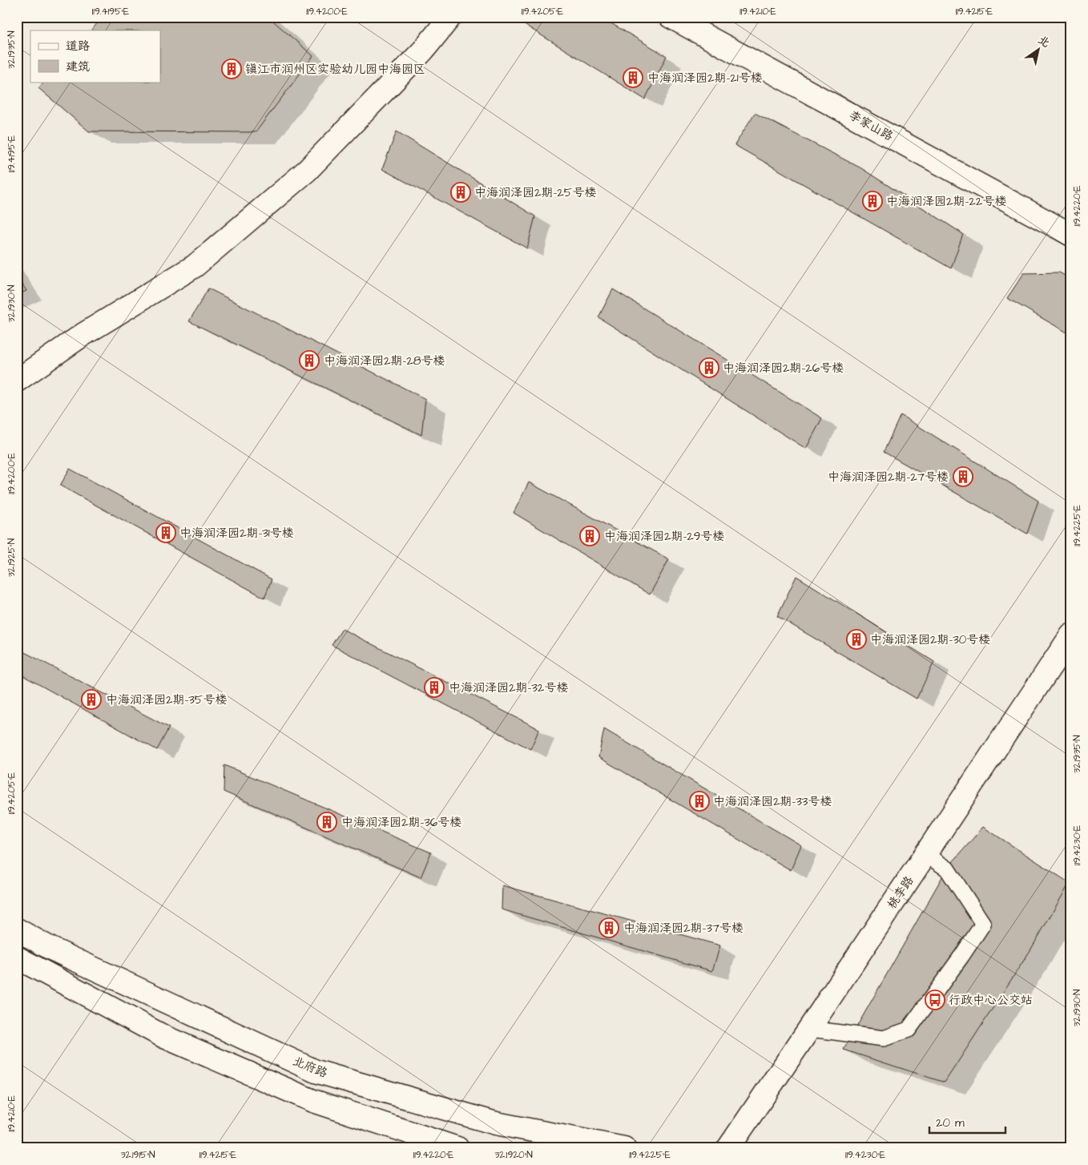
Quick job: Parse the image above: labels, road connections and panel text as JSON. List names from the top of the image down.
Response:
{
  "streets": {
    "street": ["李家山路", "桃李路", "北府路"]
  },
  "places": {
    "building": [
      "镇江市润州区实验幼儿园中海园区",
      "中海润泽园2期-21号楼",
      "中海润泽园2期-25号楼",
      "中海润泽园2期-22号楼",
      "中海润泽园2期-28号楼",
      "中海润泽园2期-26号楼",
      "中海润泽园2期-27号楼",
      "中海润泽园2期-31号楼",
      "中海润泽园2期-29号楼",
      "中海润泽园2期-30号楼",
      "中海润泽园2期-32号楼",
      "中海润泽园2期-35号楼",
      "中海润泽园2期-33号楼",
      "中海润泽园2期-36号楼",
      "中海润泽园2期-37号楼"
    ],
    "bus stop": ["行政中心公交站"]
  },
  "legend": ["道路", "建筑"],
  "scale_bar": "20 m",
  "north": "top right",
  "coordinates": [
    "119.4195°E",
    "119.4200°E",
    "119.4205°E",
    "119.4210°E",
    "119.4215°E",
    "32.1935°N",
    "119.4220°E",
    "32.1930°N",
    "119.4225°E",
    "32.1925°N",
    "119.4230°E",
    "32.1915°N",
    "32.1920°N"
  ]
}
